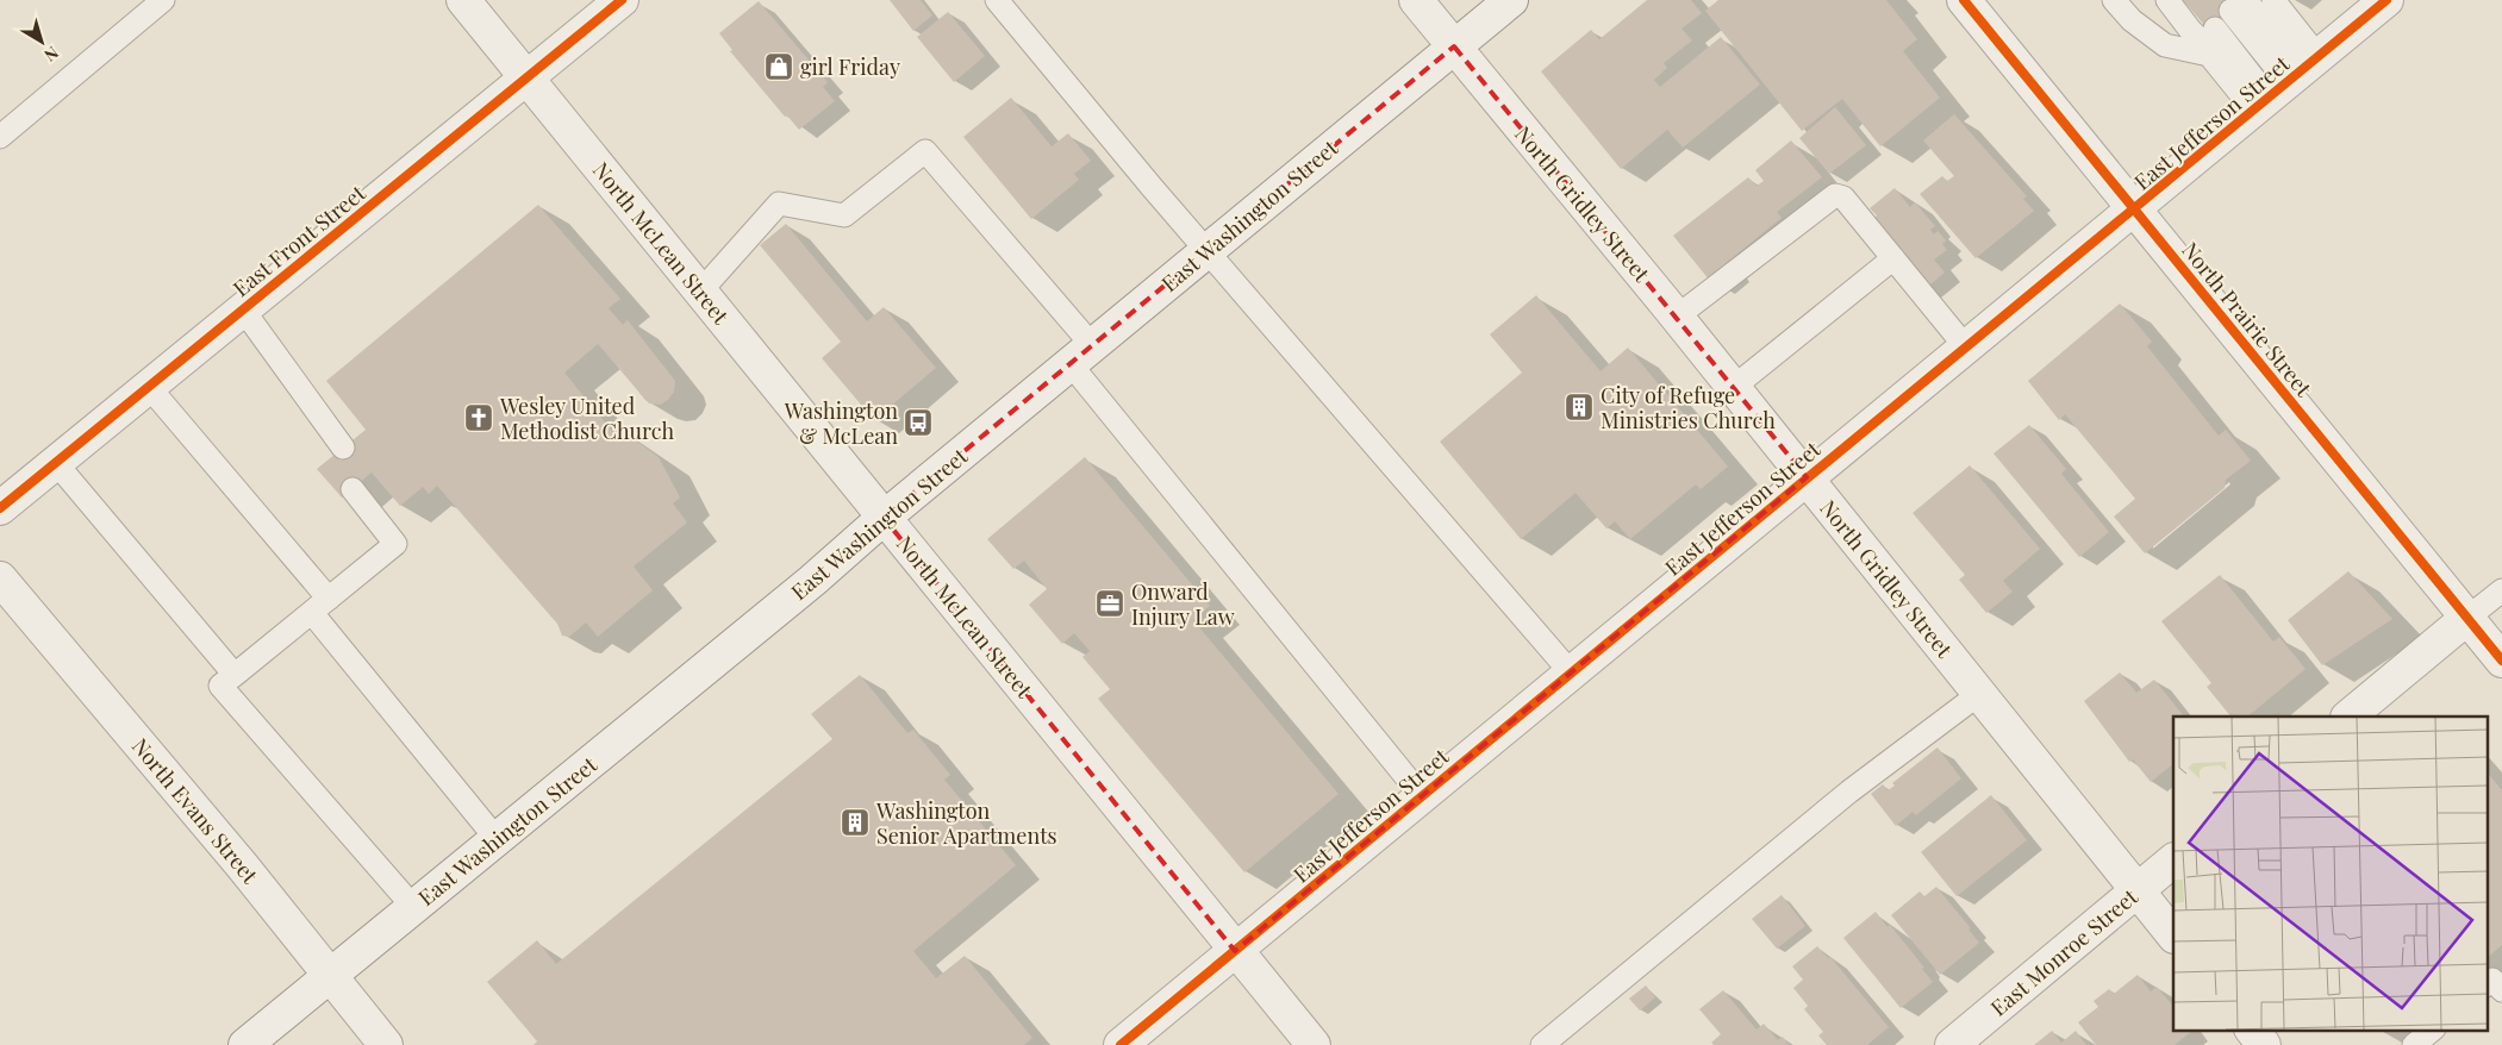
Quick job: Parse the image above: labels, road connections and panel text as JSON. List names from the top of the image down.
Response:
{
  "streets": {
    "street": [
      "East Jefferson Street",
      "North Gridley Street",
      "East Washington Street",
      "East Front Street",
      "North McLean Street",
      "North Prairie Street",
      "North Evans Street",
      "East Monroe Street"
    ]
  },
  "crossings": [
    ["East Jefferson Street", "North Gridley Street"],
    ["East Jefferson Street", "North McLean Street"],
    ["East Jefferson Street", "North Prairie Street"],
    ["North Gridley Street", "East Washington Street"],
    ["North Gridley Street", "East Monroe Street"],
    ["East Washington Street", "North McLean Street"],
    ["East Washington Street", "North Evans Street"],
    ["East Front Street", "North McLean Street"]
  ],
  "places": {
    "shop": ["girl Friday"],
    "building": ["City of Refuge Ministries Church", "Washington Senior Apartments"],
    "church": ["Wesley United Methodist Church"],
    "bus stop": ["Washington & McLean"],
    "office": ["Onward Injury Law"]
  },
  "north": "bottom right"
}
